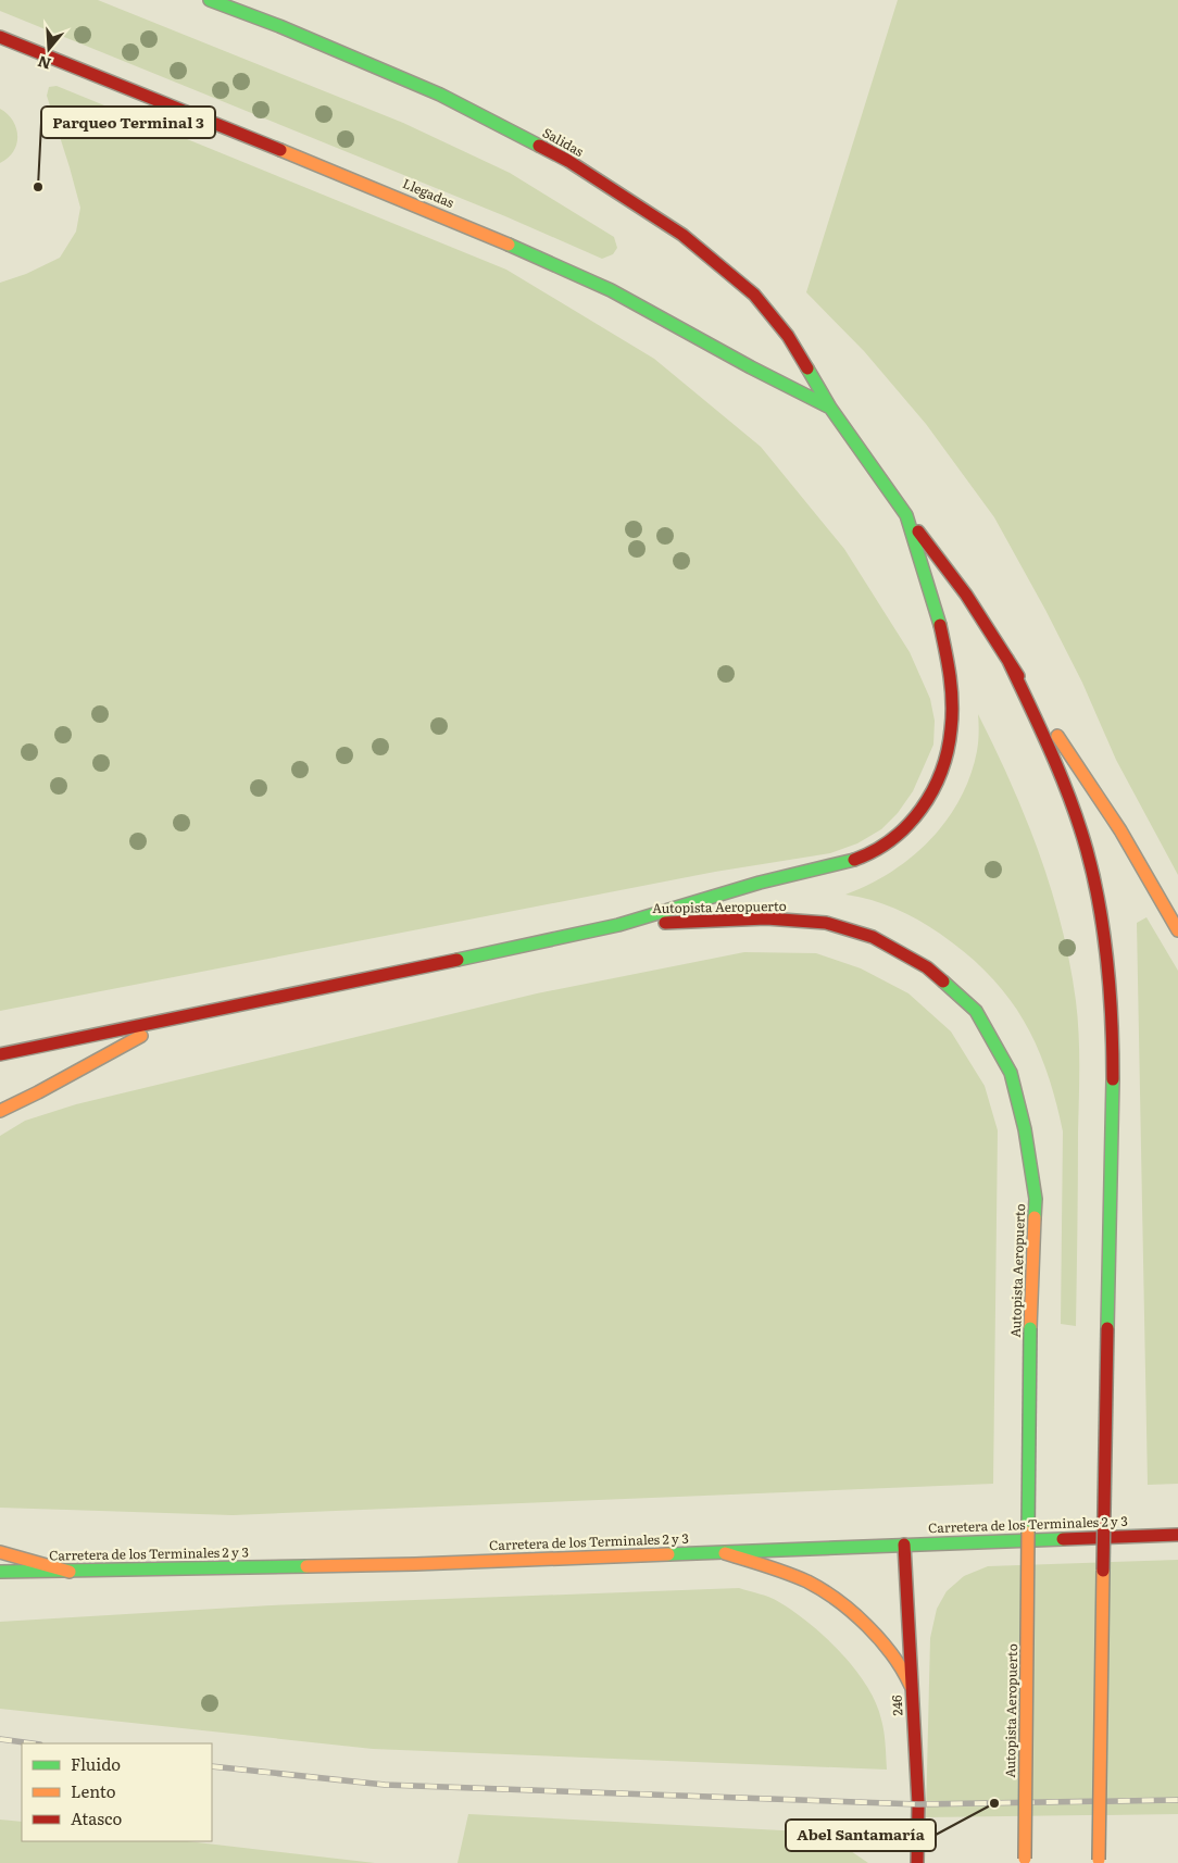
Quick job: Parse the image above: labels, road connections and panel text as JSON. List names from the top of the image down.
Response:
{
  "streets": {
    "main road": [
      "Salidas",
      "Llegadas",
      "Autopista Aeropuerto",
      "Carretera de los Terminales 2 y 3",
      "246"
    ]
  },
  "crossings": [
    ["Salidas", "Llegadas"],
    ["Carretera de los Terminales 2 y 3", "246"]
  ],
  "places": ["Parqueo Terminal 3", "Abel Santamaría"],
  "legend": ["Fluido", "Lento", "Atasco"],
  "north": "bottom"
}
